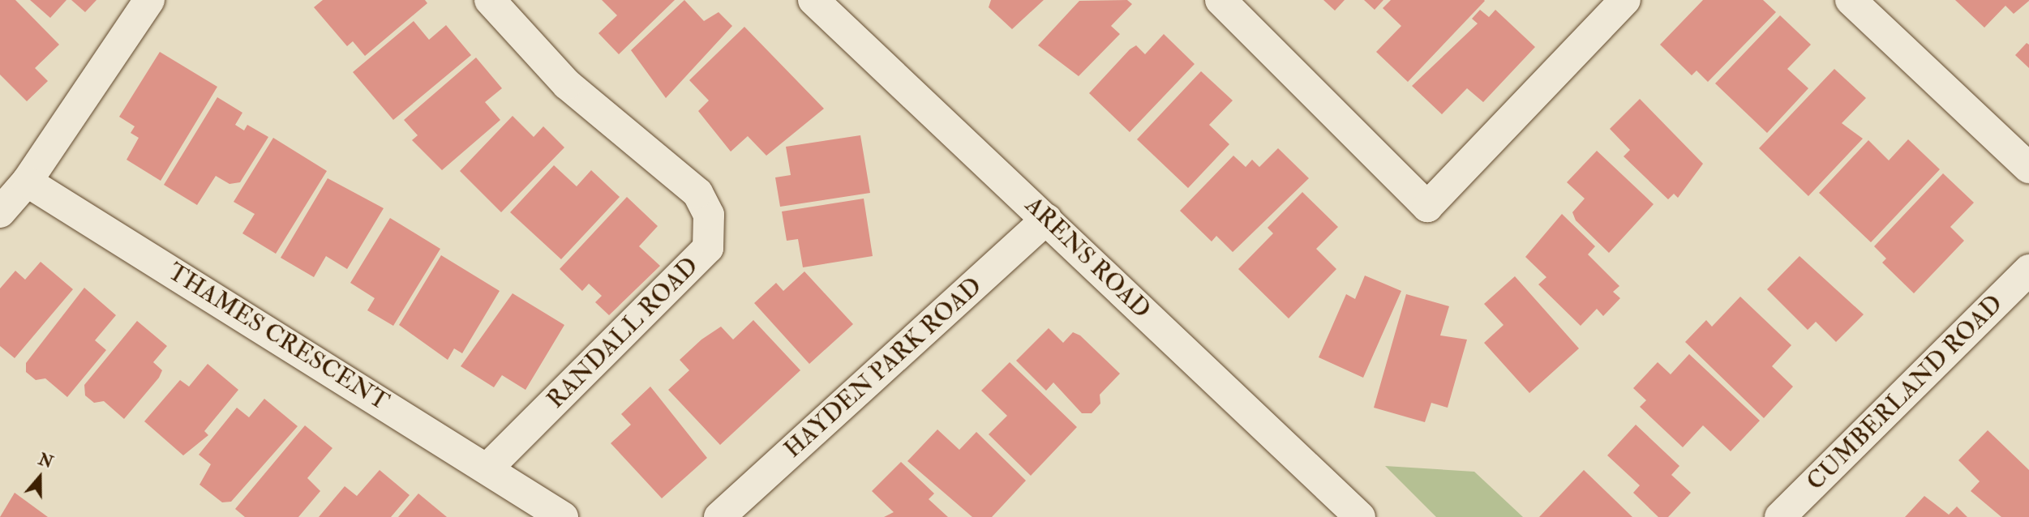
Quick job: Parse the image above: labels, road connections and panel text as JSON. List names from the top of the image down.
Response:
{
  "streets": {
    "street": [
      "ARENS ROAD",
      "RANDALL ROAD",
      "THAMES CRESCENT",
      "HAYDEN PARK ROAD",
      "CUMBERLAND ROAD"
    ]
  },
  "crossings": [
    ["ARENS ROAD", "HAYDEN PARK ROAD"],
    ["RANDALL ROAD", "THAMES CRESCENT"]
  ],
  "north": "top"
}
